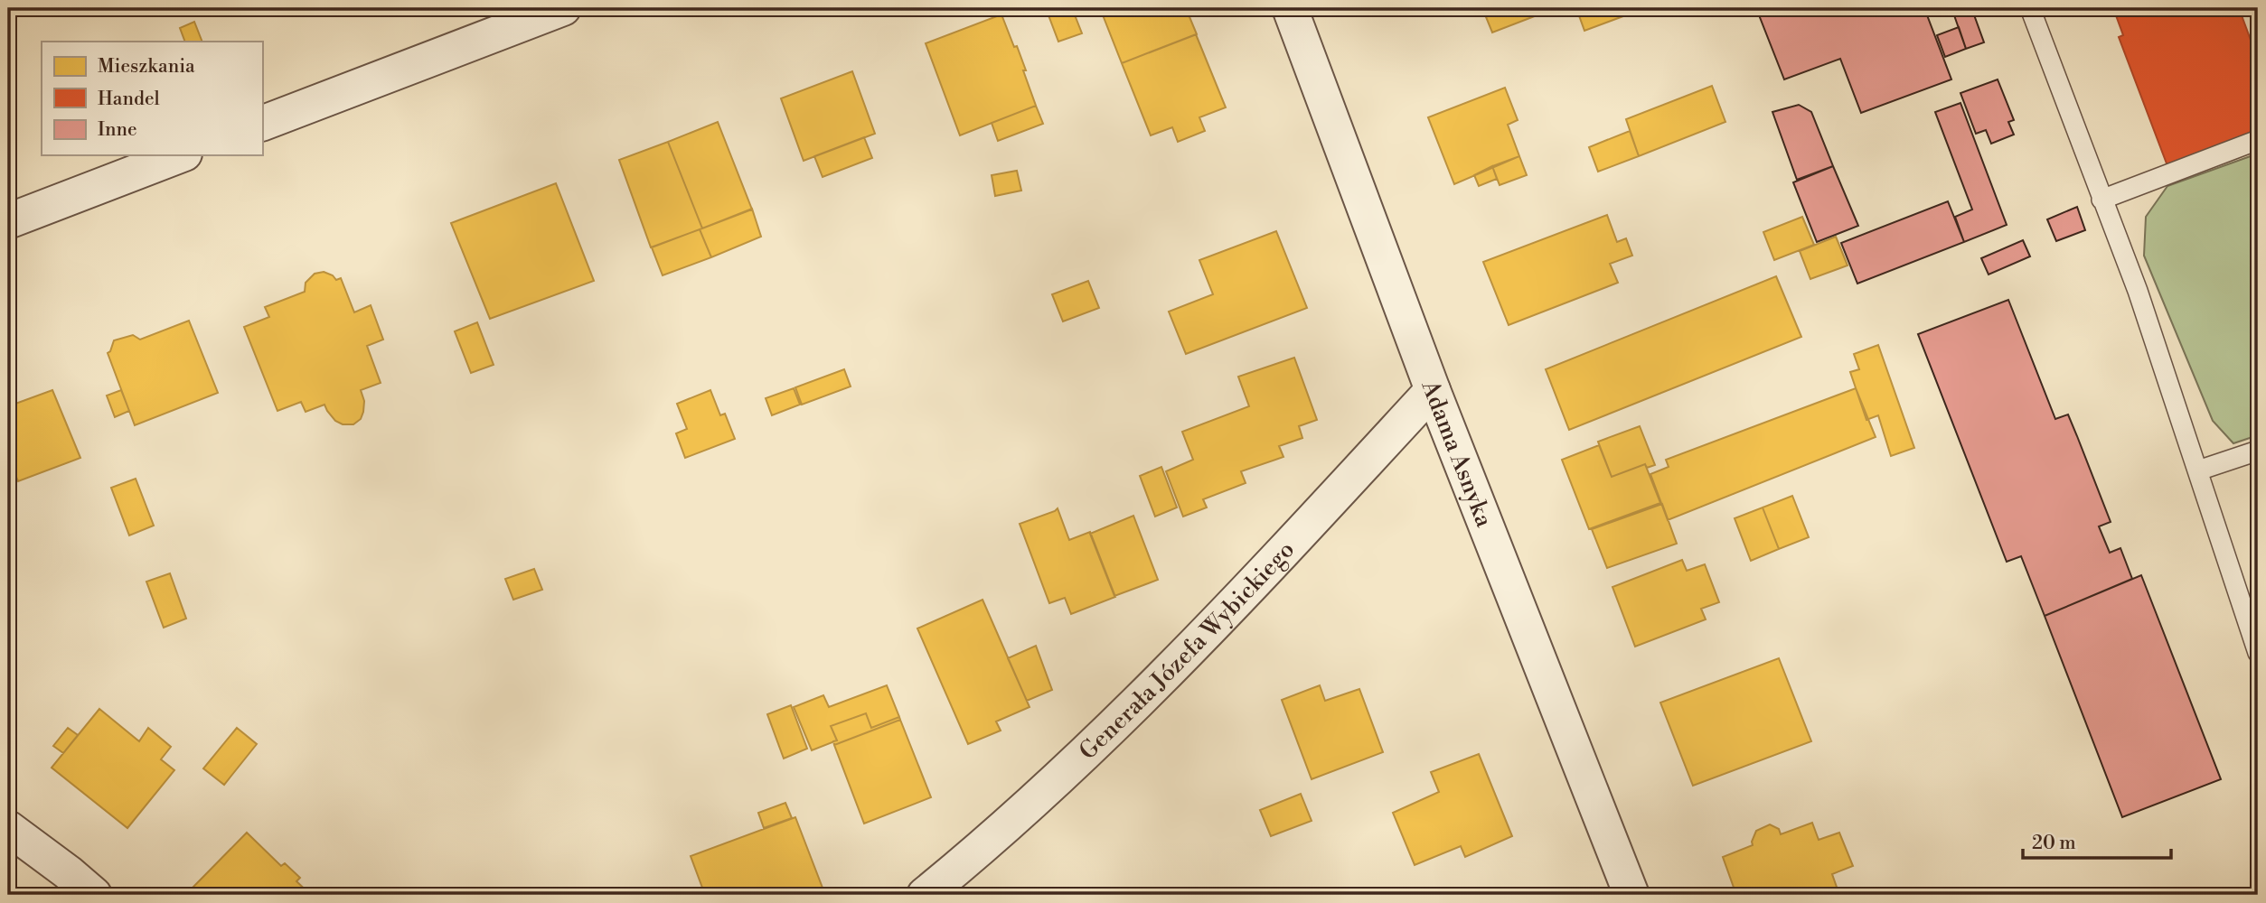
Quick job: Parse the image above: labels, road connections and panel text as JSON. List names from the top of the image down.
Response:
{
  "streets": {
    "street": ["Adama Asnyka", "Generała Józefa Wybickiego"]
  },
  "crossings": [
    ["Adama Asnyka", "Generała Józefa Wybickiego"]
  ],
  "legend": ["Mieszkania", "Handel", "Inne"],
  "scale_bar": "20 m"
}
